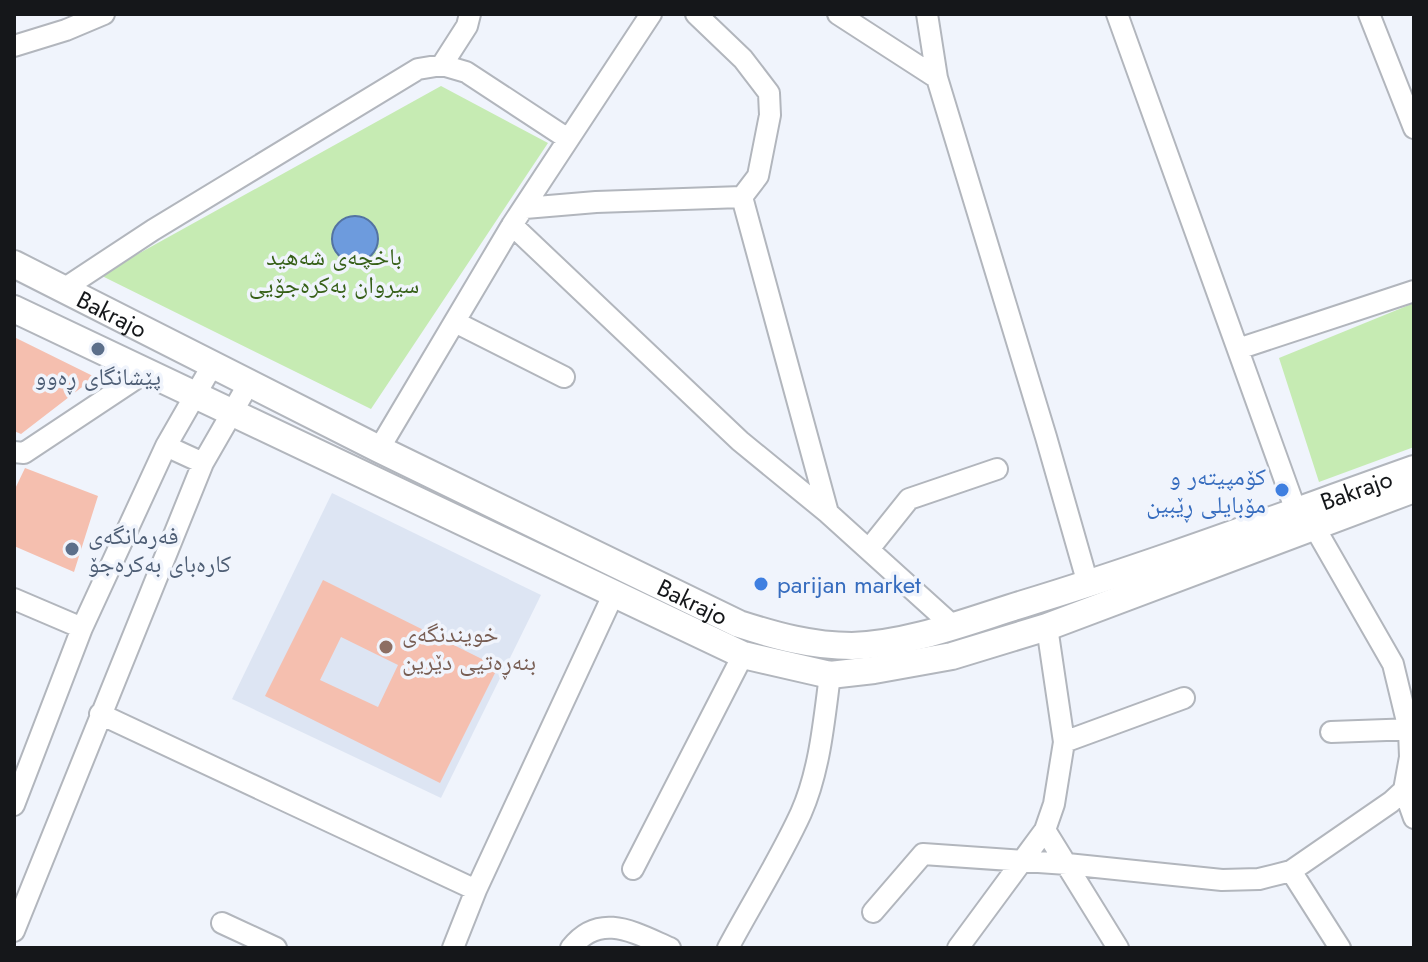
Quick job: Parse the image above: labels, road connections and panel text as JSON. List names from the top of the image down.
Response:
{
  "streets": {
    "street": ["Bakrajo"]
  },
  "parks": ["باخچەی شەهید سیروان بەکرەجۆیی"],
  "places": [
    "پێشانگای ڕەوو",
    "کۆمپیتەر و مۆبایلی ڕێبین",
    "فەرمانگەی کارەبای بەکرەجۆ",
    "parijan market",
    "خویندنگەی بنەڕەتیی دێرین"
  ]
}
